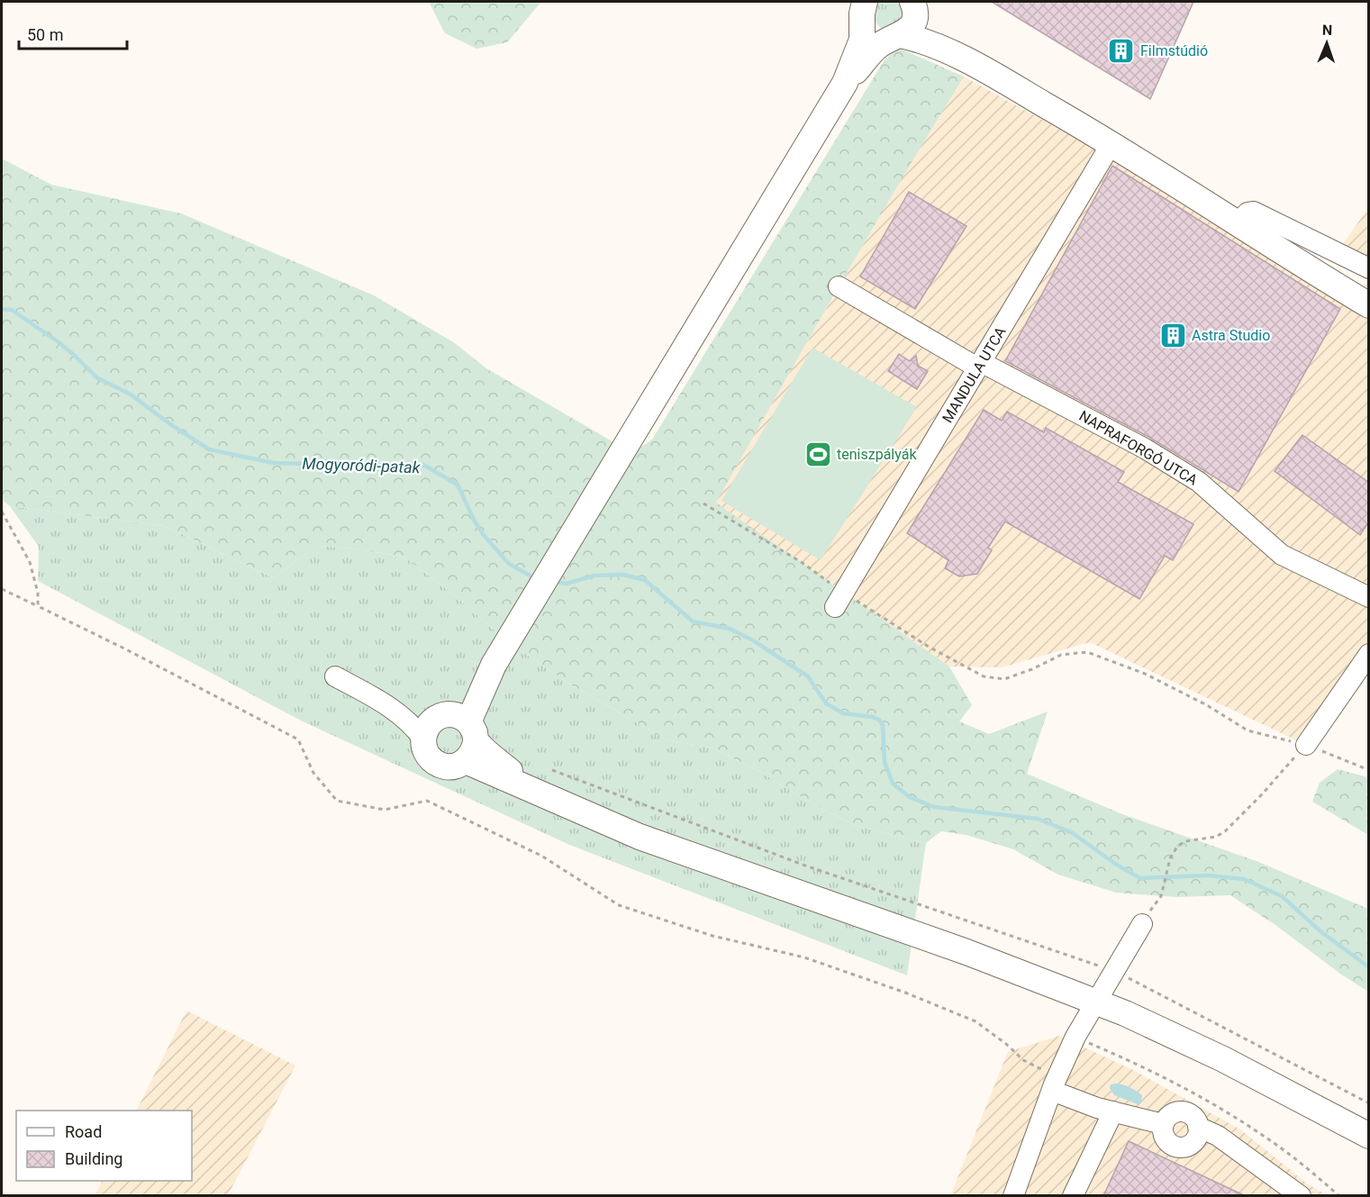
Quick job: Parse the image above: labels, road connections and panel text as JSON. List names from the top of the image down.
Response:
{
  "streets": {
    "street": ["MANDULA UTCA", "NAPRAFORGÓ UTCA"]
  },
  "crossings": [
    ["MANDULA UTCA", "NAPRAFORGÓ UTCA"]
  ],
  "water": ["Mogyoródi-patak"],
  "places": {
    "building": ["Filmstúdió", "Astra Studio"],
    "sports": ["teniszpályák"]
  },
  "legend": ["Road", "Building"],
  "scale_bar": "50 m",
  "north": "top"
}
